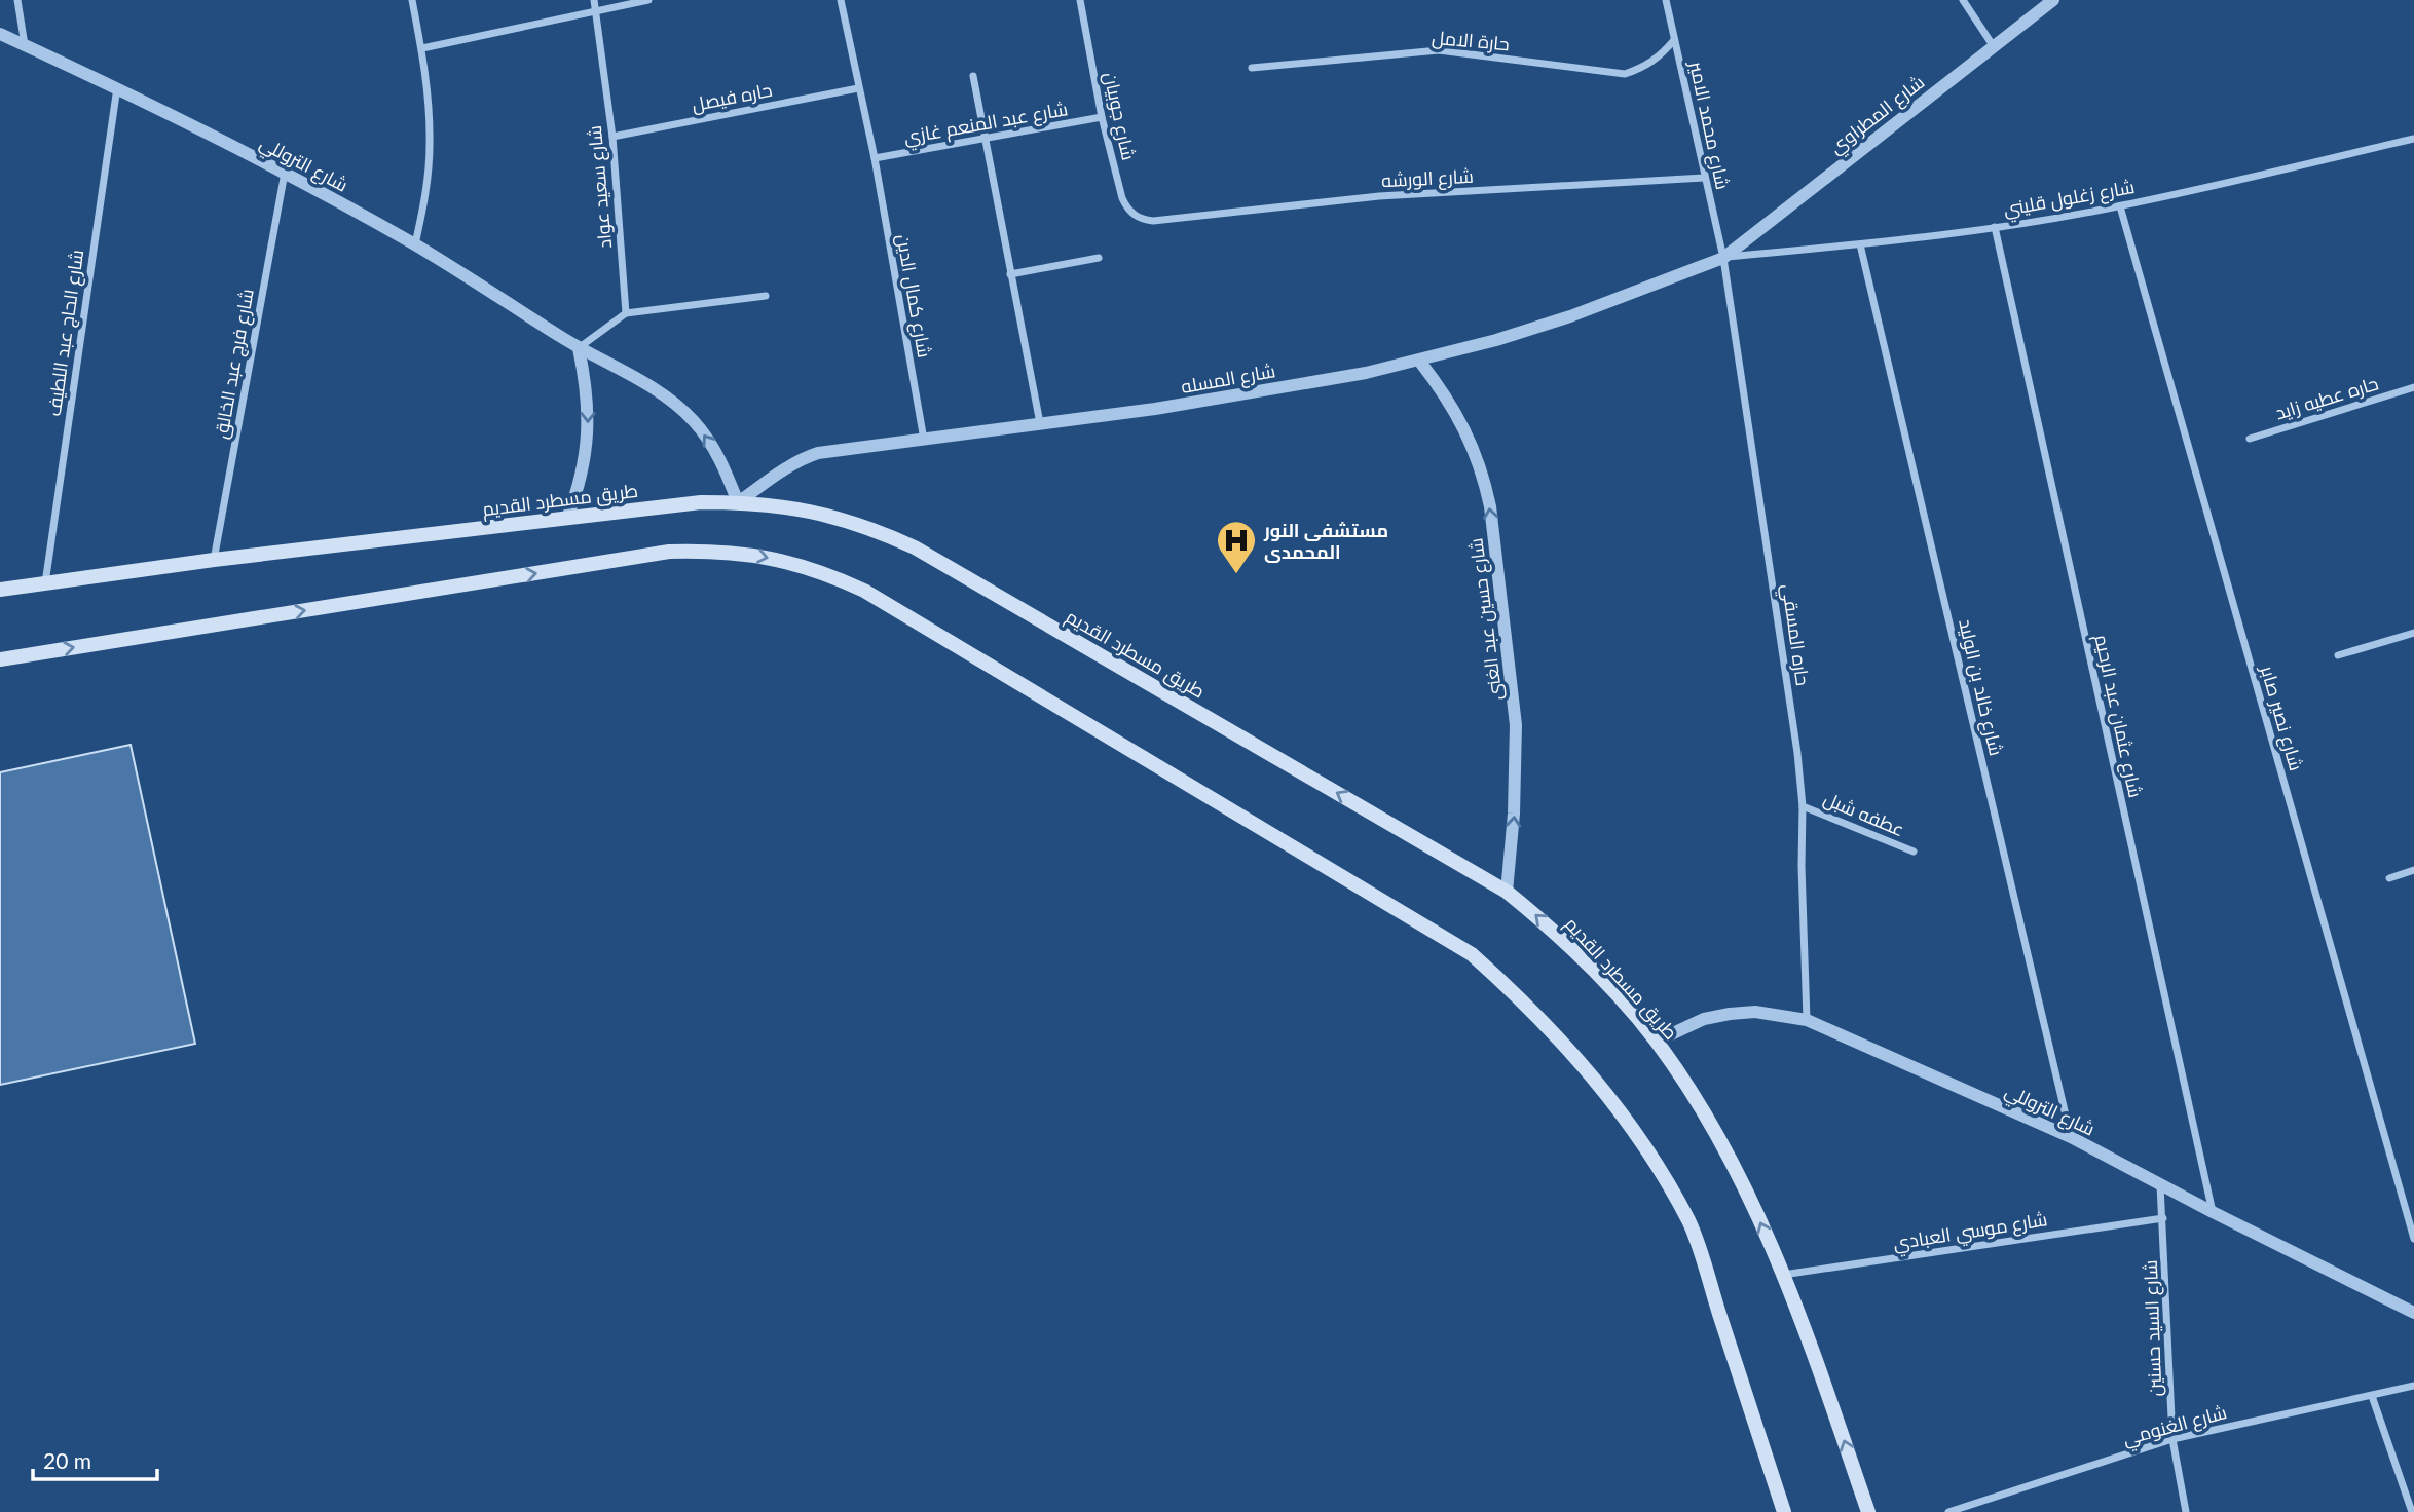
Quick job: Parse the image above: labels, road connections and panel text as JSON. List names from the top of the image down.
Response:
{
  "streets": {
    "main road": ["طريق مسطرد القديم"],
    "street": [
      "حارة الامل",
      "حاره فيصل",
      "شارع المطراوي",
      "شارع جوبيان",
      "شارع عبد المنعم غازي",
      "شارع محمد الامير",
      "شارع التروللي",
      "شارع الورشه",
      "شارع سعيد عواد",
      "شارع زغلول قليني",
      "شارع كمال الدين",
      "شارع الحاج عبد اللطيف",
      "شارع فرج عبد الخالق",
      "شارع المسله",
      "حاره عطيه زايد",
      "شارع حسين عبد الغنى",
      "حاره المسقي",
      "شارع خالد بن الوليد",
      "شارع عثمان عبد الرحيم",
      "شارع نصير صابر",
      "عطفه شبل",
      "شارع موسي العبادي",
      "شارع السيد حسنين",
      "شارع الغنومي"
    ]
  },
  "crossings": [
    ["حارة الامل", "شارع محمد الامير"],
    ["حاره فيصل", "شارع سعيد عواد"],
    ["حاره فيصل", "شارع كمال الدين"],
    ["شارع المطراوي", "شارع محمد الامير"],
    ["شارع المطراوي", "شارع زغلول قليني"],
    ["شارع المطراوي", "شارع المسله"],
    ["شارع المطراوي", "حاره المسقي"],
    ["شارع جوبيان", "شارع عبد المنعم غازي"],
    ["شارع جوبيان", "شارع الورشه"],
    ["شارع عبد المنعم غازي", "شارع كمال الدين"],
    ["شارع محمد الامير", "شارع الورشه"],
    ["شارع محمد الامير", "شارع زغلول قليني"],
    ["شارع محمد الامير", "شارع المسله"],
    ["شارع محمد الامير", "حاره المسقي"],
    ["شارع التروللي", "شارع الحاج عبد اللطيف"],
    ["شارع التروللي", "شارع فرج عبد الخالق"],
    ["شارع التروللي", "شارع المسله"],
    ["شارع التروللي", "طريق مسطرد القديم"],
    ["شارع التروللي", "حاره المسقي"],
    ["شارع التروللي", "شارع خالد بن الوليد"],
    ["شارع التروللي", "شارع عثمان عبد الرحيم"],
    ["شارع التروللي", "شارع السيد حسنين"],
    ["شارع زغلول قليني", "شارع المسله"],
    ["شارع زغلول قليني", "حاره المسقي"],
    ["شارع زغلول قليني", "شارع خالد بن الوليد"],
    ["شارع زغلول قليني", "شارع عثمان عبد الرحيم"],
    ["شارع زغلول قليني", "شارع نصير صابر"],
    ["شارع كمال الدين", "شارع المسله"],
    ["شارع الحاج عبد اللطيف", "طريق مسطرد القديم"],
    ["شارع فرج عبد الخالق", "طريق مسطرد القديم"],
    ["شارع المسله", "طريق مسطرد القديم"],
    ["شارع المسله", "شارع حسين عبد الغنى"],
    ["شارع المسله", "حاره المسقي"],
    ["طريق مسطرد القديم", "شارع حسين عبد الغنى"],
    ["طريق مسطرد القديم", "شارع موسي العبادي"],
    ["حاره المسقي", "عطفه شبل"],
    ["شارع موسي العبادي", "شارع السيد حسنين"],
    ["شارع السيد حسنين", "شارع الغنومي"]
  ],
  "one_way": ["طريق مسطرد القديم", "شارع حسين عبد الغنى"],
  "places": {
    "hospital": ["مستشفى النور المحمدى"]
  },
  "scale_bar": "20 m"
}
